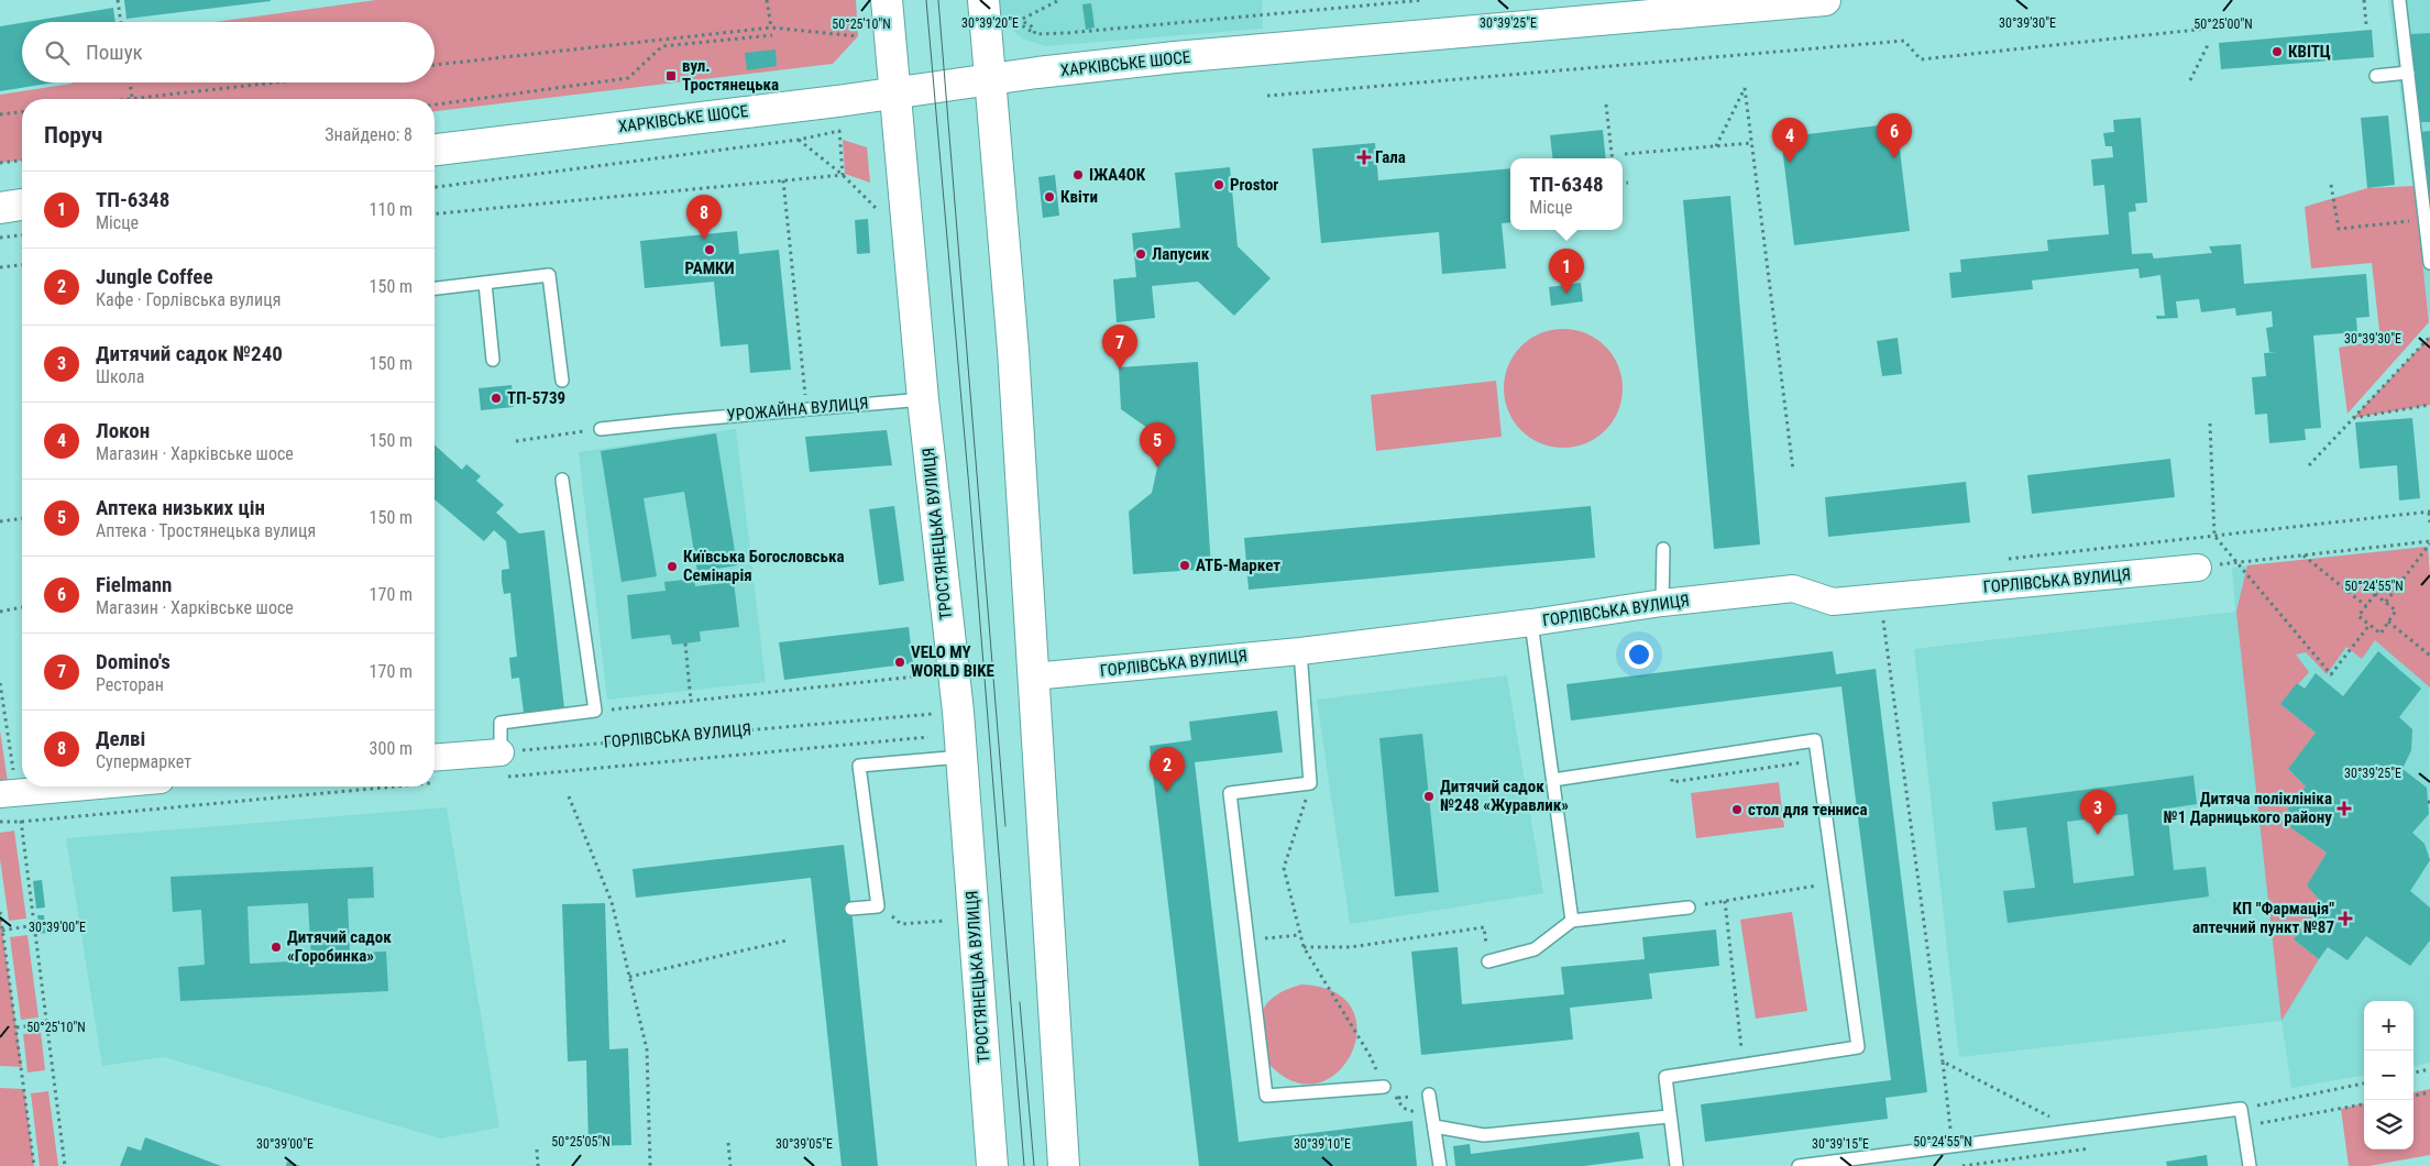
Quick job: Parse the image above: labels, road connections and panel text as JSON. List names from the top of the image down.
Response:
{
  "streets": {
    "main road": ["ХАРКІВСЬКЕ ШОСЕ", "ТРОСТЯНЕЦЬКА ВУЛИЦЯ"],
    "street": ["ГОРЛІВСЬКА ВУЛИЦЯ"],
    "lane": ["УРОЖАЙНА ВУЛИЦЯ"]
  },
  "crossings": [
    ["ХАРКІВСЬКЕ ШОСЕ", "ТРОСТЯНЕЦЬКА ВУЛИЦЯ"],
    ["УРОЖАЙНА ВУЛИЦЯ", "ТРОСТЯНЕЦЬКА ВУЛИЦЯ"]
  ],
  "places": {
    "other": [
      "КВІТЦ",
      "IЖА4ОК",
      "Prostor",
      "Квіти",
      "РАМКИ",
      "Лапусик",
      "ТП-5739",
      "АТБ-Маркет",
      "Київська Богословська Семінарія",
      "VELO MY WORLD BIKE",
      "Дитячий садок №248 «Журавлик»",
      "стол для тенниса",
      "Дитячий садок «Горобинка»"
    ],
    "transit": ["вул. Тростянецька"],
    "health": ["Гала", "Дитяча поліклініка №1 Дарницького району", "КП \"Фармація\" аптечний пункт №87"]
  },
  "page": {
    "search": "Пошук",
    "heading": ["Поруч", "Знайдено: 8"],
    "pins": [
      "6",
      "4",
      "8",
      "1",
      "7",
      "5",
      "2",
      "3"
    ],
    "popup": ["ТП-6348", "Місце"],
    "list": [
      {
        "mark": "1",
        "name": "ТП-6348",
        "note": "Місце",
        "value": "110 m"
      },
      {
        "mark": "2",
        "name": "Jungle Coffee",
        "note": "Кафе · Горлівська вулиця",
        "value": "150 m"
      },
      {
        "mark": "3",
        "name": "Дитячий садок №240",
        "note": "Школа",
        "value": "150 m"
      },
      {
        "mark": "4",
        "name": "Локон",
        "note": "Магазин · Харківське шосе",
        "value": "150 m"
      },
      {
        "mark": "5",
        "name": "Аптека низьких цін",
        "note": "Аптека · Тростянецька вулиця",
        "value": "150 m"
      },
      {
        "mark": "6",
        "name": "Fielmann",
        "note": "Магазин · Харківське шосе",
        "value": "170 m"
      },
      {
        "mark": "7",
        "name": "Domino's",
        "note": "Ресторан",
        "value": "170 m"
      },
      {
        "mark": "8",
        "name": "Делві",
        "note": "Супермаркет",
        "value": "300 m"
      }
    ],
    "map_buttons": ["+", "−"]
  },
  "coordinates": [
    "30°39'25\"E",
    "30°39'20\"E",
    "30°39'30\"E",
    "50°25'10\"N",
    "50°25'00\"N",
    "50°24'55\"N",
    "30°39'00\"E",
    "50°25'05\"N",
    "30°39'05\"E",
    "30°39'10\"E",
    "30°39'15\"E"
  ]
}
